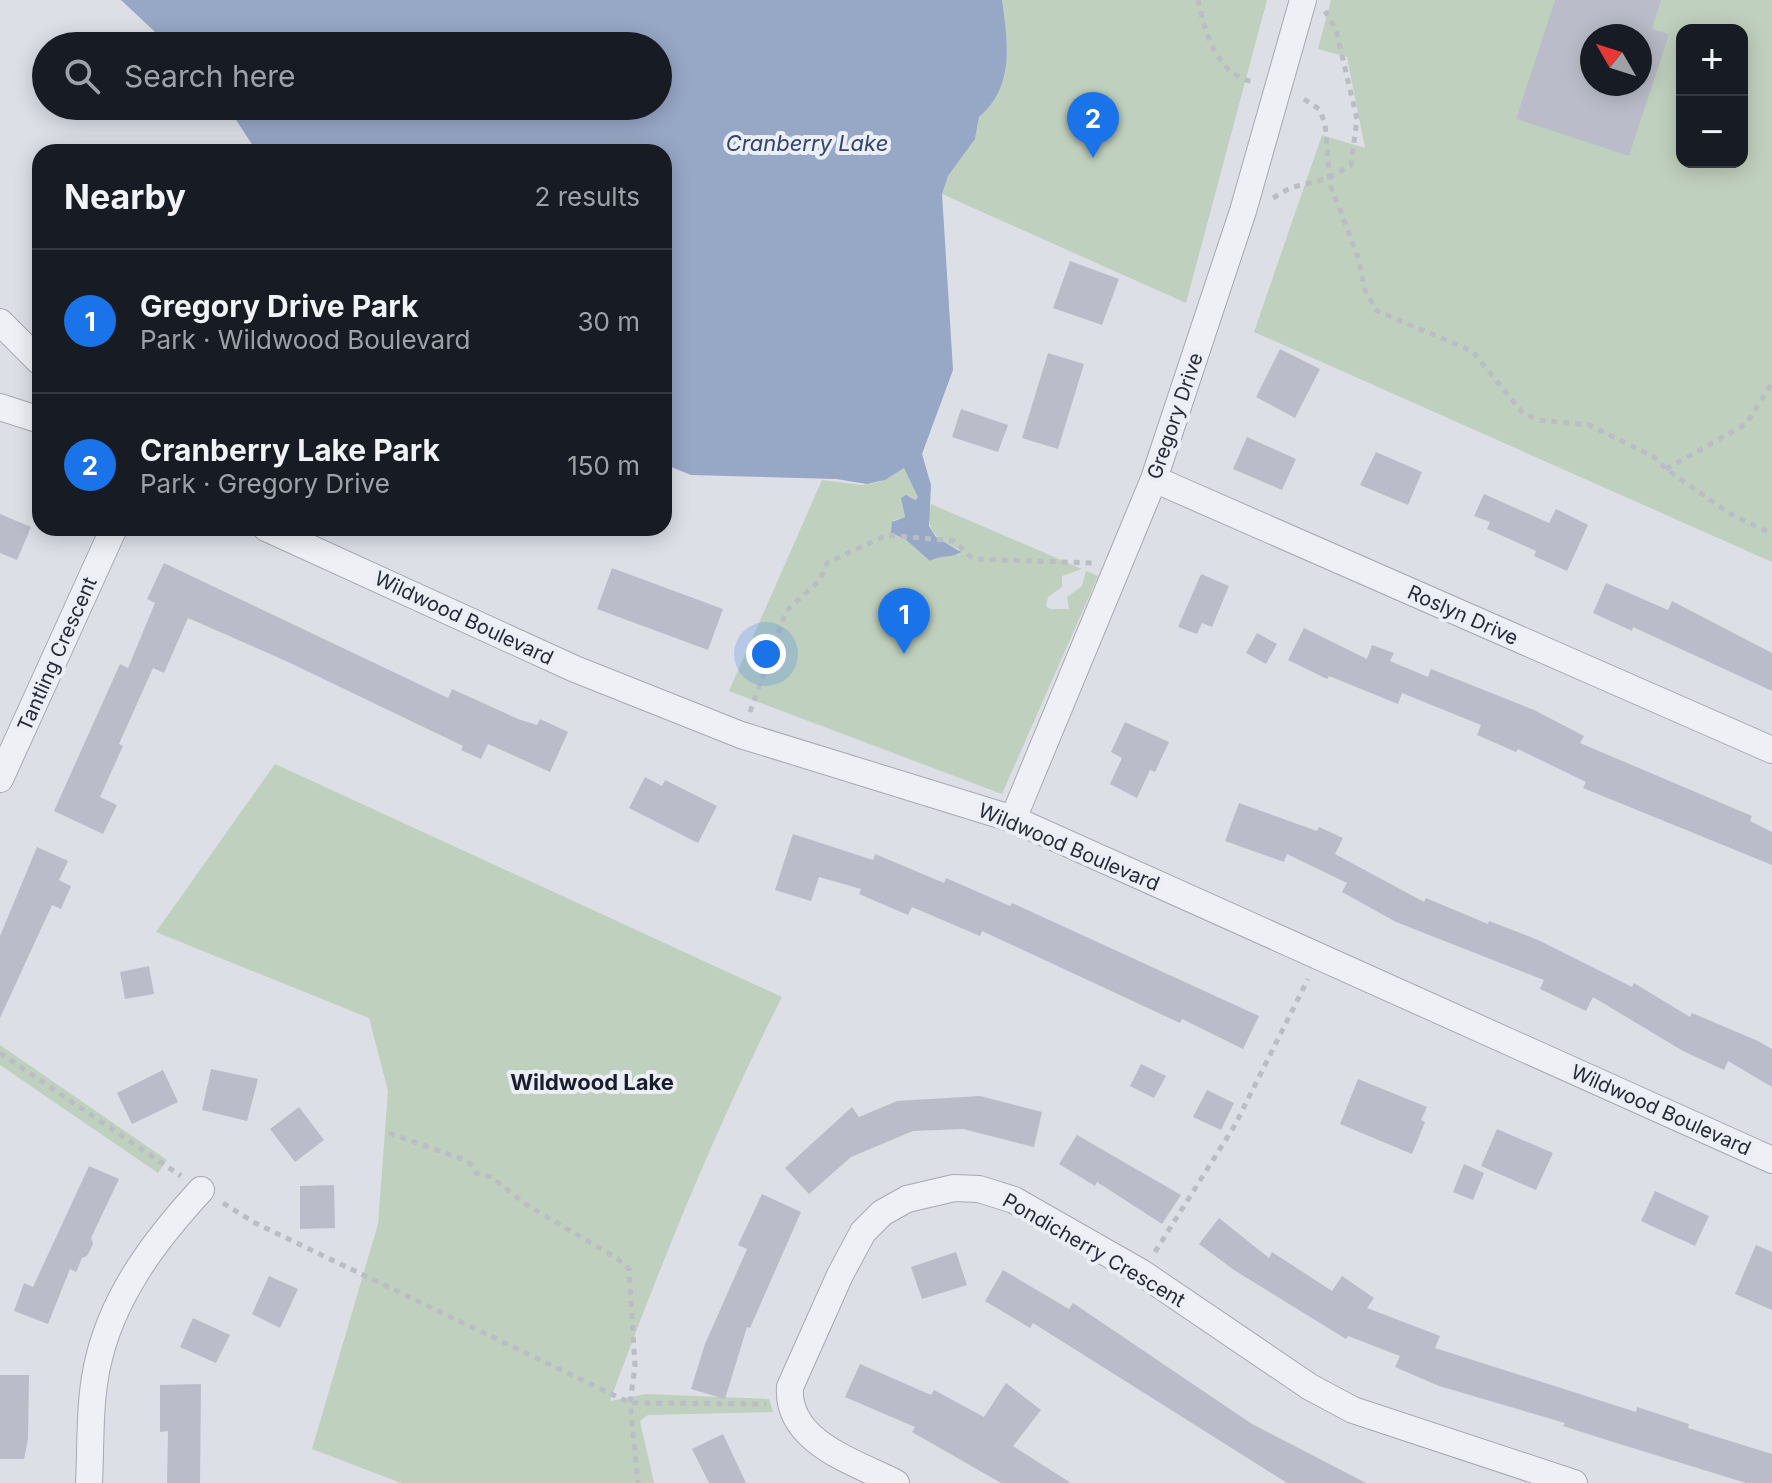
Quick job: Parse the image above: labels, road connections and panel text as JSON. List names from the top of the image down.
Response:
{
  "streets": {
    "street": [
      "Gregory Drive",
      "Roslyn Drive",
      "Wildwood Boulevard",
      "Tantling Crescent",
      "Pondicherry Crescent"
    ]
  },
  "crossings": [
    ["Gregory Drive", "Roslyn Drive"],
    ["Gregory Drive", "Wildwood Boulevard"]
  ],
  "districts": ["Wildwood Lake"],
  "water": ["Cranberry Lake"],
  "north": "top left",
  "page": {
    "map_buttons": ["+", "−"],
    "search": "Search here",
    "pins": ["2", "1"],
    "heading": ["Nearby", "2 results"],
    "list": [
      {
        "mark": "1",
        "name": "Gregory Drive Park",
        "note": "Park · Wildwood Boulevard",
        "value": "30 m"
      },
      {
        "mark": "2",
        "name": "Cranberry Lake Park",
        "note": "Park · Gregory Drive",
        "value": "150 m"
      }
    ]
  }
}
